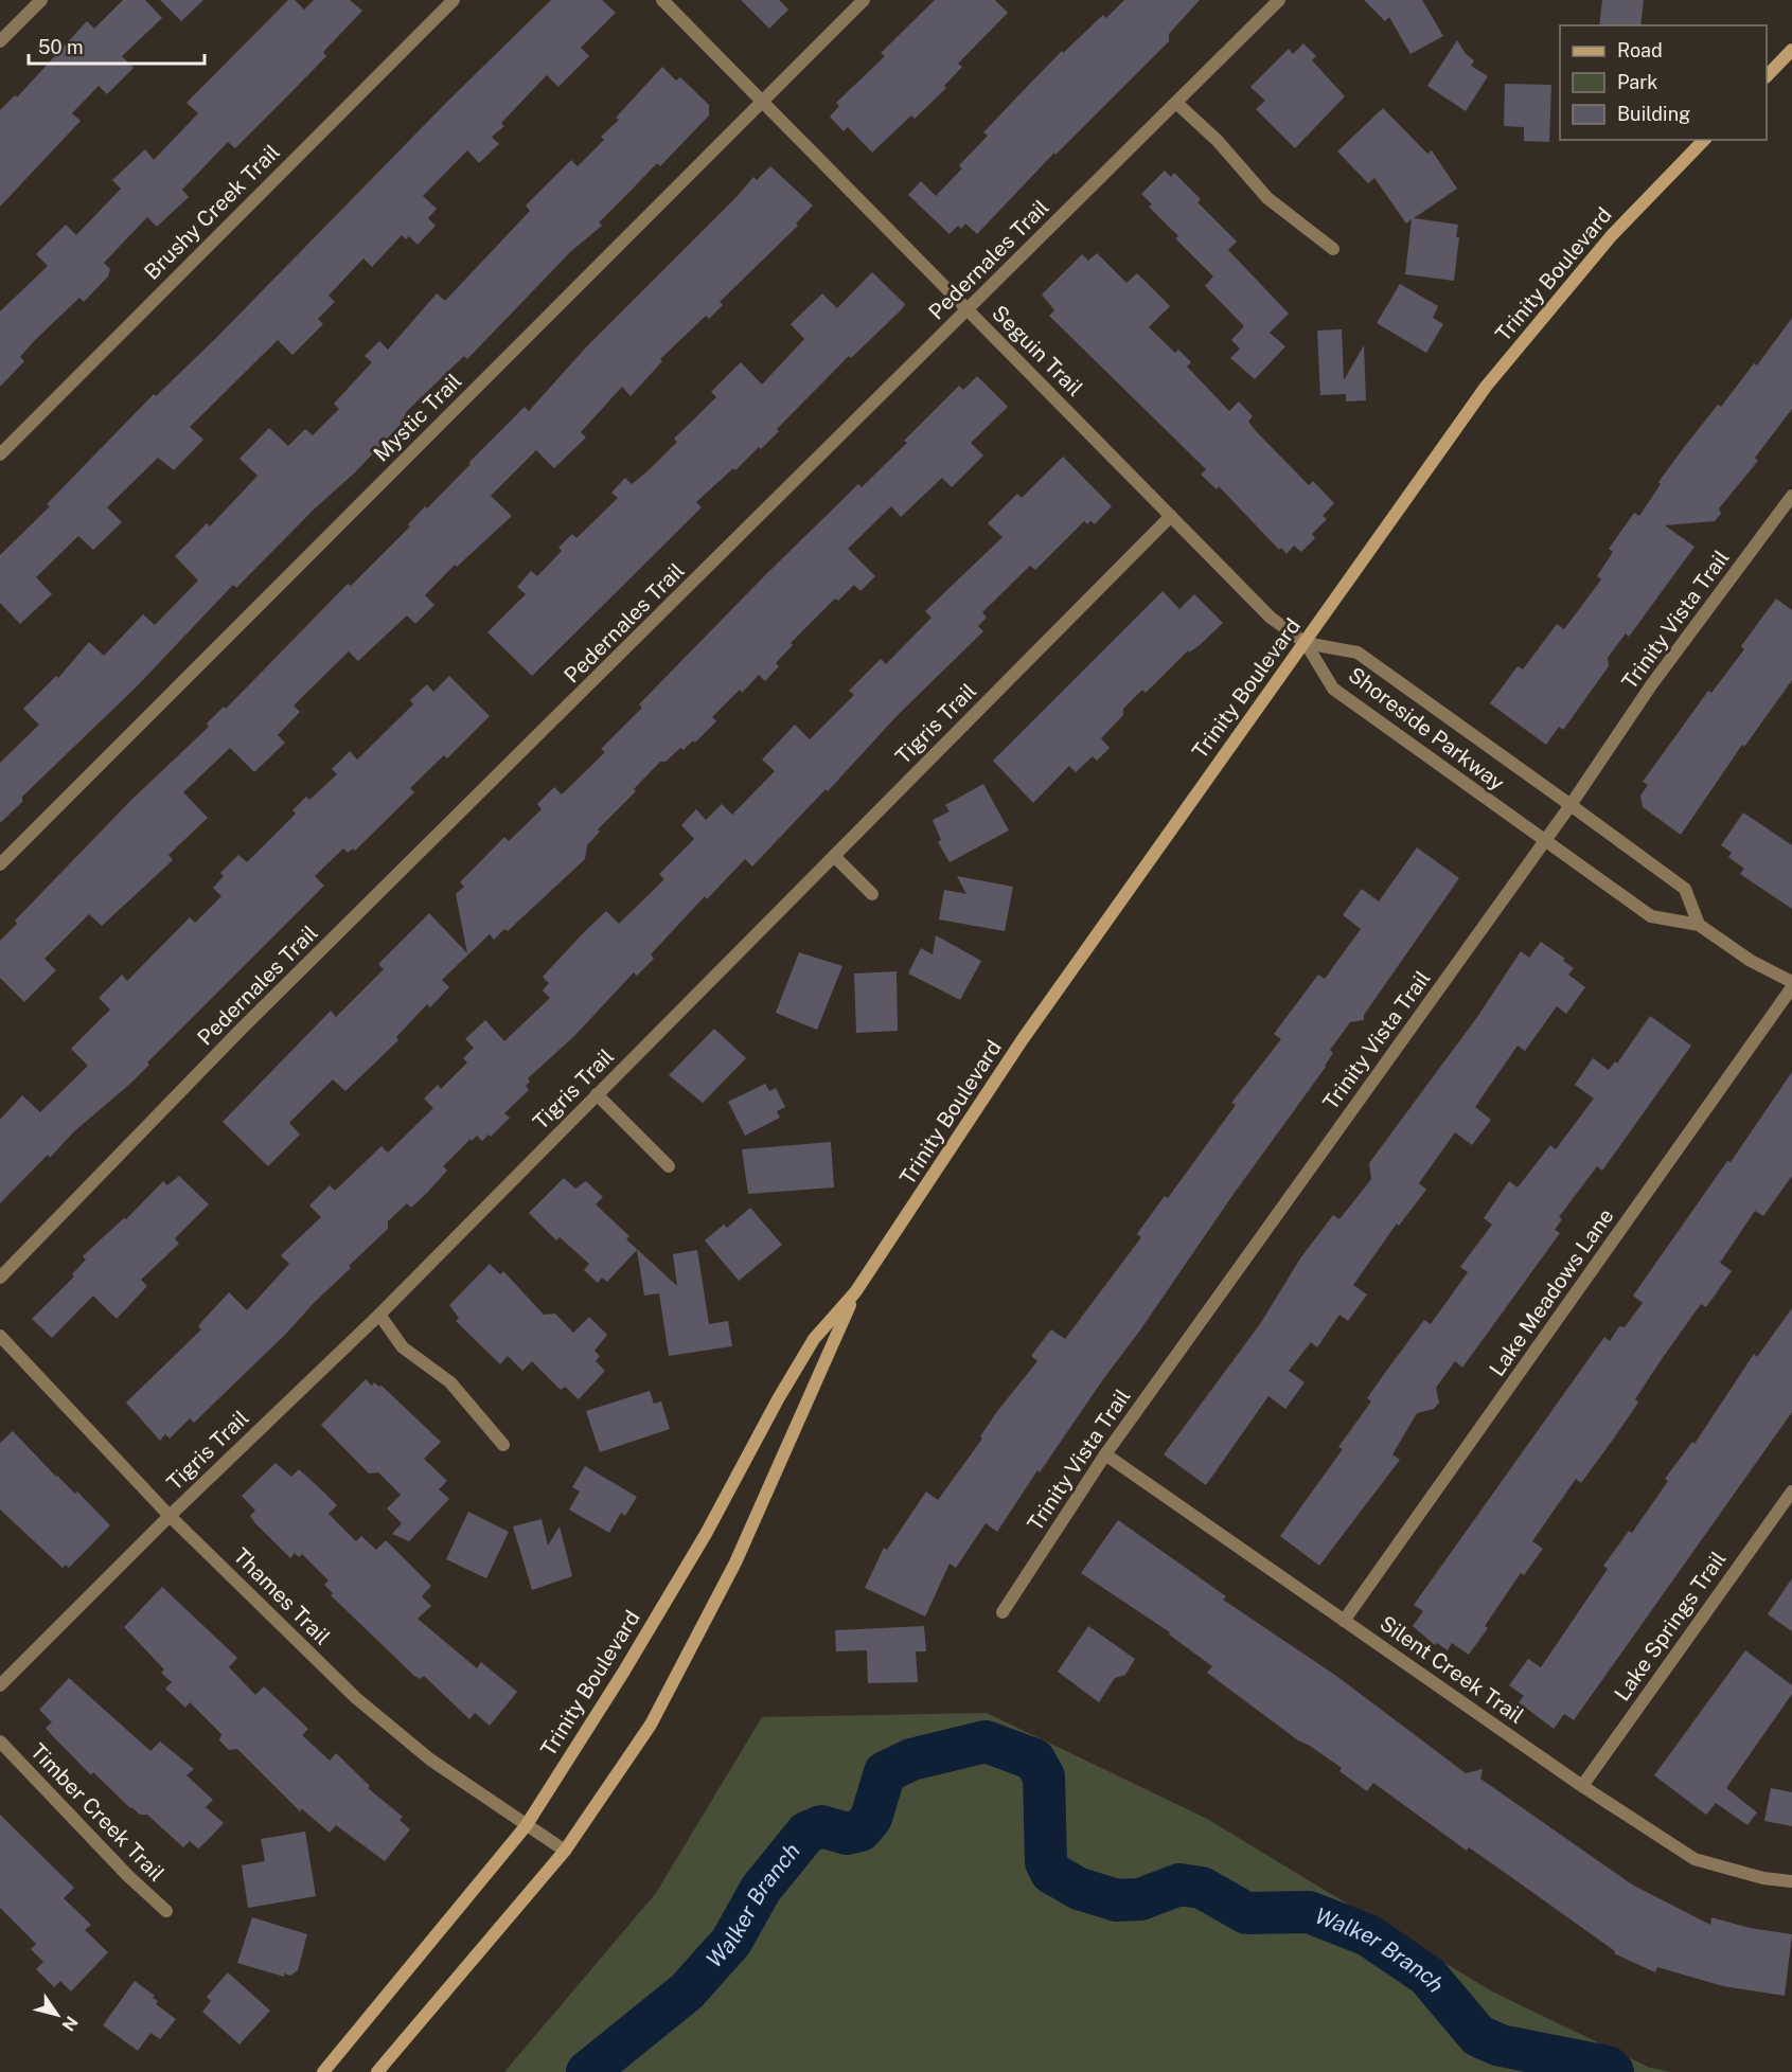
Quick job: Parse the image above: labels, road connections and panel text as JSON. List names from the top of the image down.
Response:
{
  "streets": {
    "main road": ["Trinity Boulevard"],
    "street": [
      "Brushy Creek Trail",
      "Pedernales Trail",
      "Seguin Trail",
      "Mystic Trail",
      "Trinity Vista Trail",
      "Tigris Trail",
      "Shoreside Parkway",
      "Lake Meadows Lane",
      "Thames Trail",
      "Lake Springs Trail",
      "Silent Creek Trail",
      "Timber Creek Trail"
    ]
  },
  "crossings": [
    ["Pedernales Trail", "Seguin Trail"],
    ["Trinity Boulevard", "Seguin Trail"],
    ["Trinity Boulevard", "Shoreside Parkway"],
    ["Trinity Boulevard", "Thames Trail"],
    ["Seguin Trail", "Mystic Trail"],
    ["Seguin Trail", "Tigris Trail"],
    ["Seguin Trail", "Shoreside Parkway"],
    ["Trinity Vista Trail", "Shoreside Parkway"],
    ["Trinity Vista Trail", "Silent Creek Trail"],
    ["Tigris Trail", "Thames Trail"],
    ["Lake Meadows Lane", "Silent Creek Trail"],
    ["Lake Springs Trail", "Silent Creek Trail"]
  ],
  "water": ["Walker Branch"],
  "legend": ["Road", "Park", "Building"],
  "scale_bar": "50 m",
  "north": "bottom right"
}
